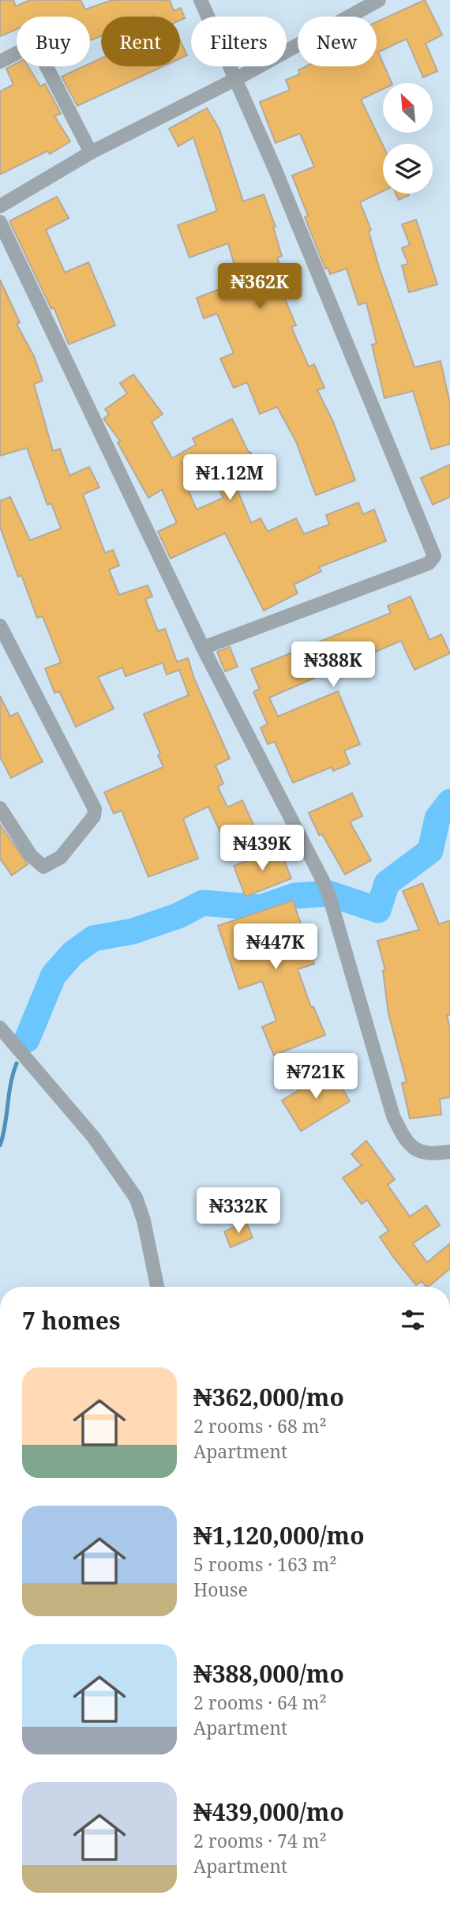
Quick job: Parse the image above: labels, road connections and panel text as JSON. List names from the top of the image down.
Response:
{
  "north": "top left",
  "page": {
    "chip": [
      "Buy",
      "Rent",
      "Filters",
      "New"
    ],
    "price": [
      "₦362K",
      "₦1.12M",
      "₦388K",
      "₦439K",
      "₦447K",
      "₦721K",
      "₦332K"
    ],
    "heading": "7 homes",
    "list": [
      {
        "name": "₦362,000/mo",
        "note": "2 rooms · 68 m² · Apartment"
      },
      {
        "name": "₦1,120,000/mo",
        "note": "5 rooms · 163 m² · House"
      },
      {
        "name": "₦388,000/mo",
        "note": "2 rooms · 64 m² · Apartment"
      },
      {
        "name": "₦439,000/mo",
        "note": "2 rooms · 74 m² · Apartment"
      }
    ]
  }
}
